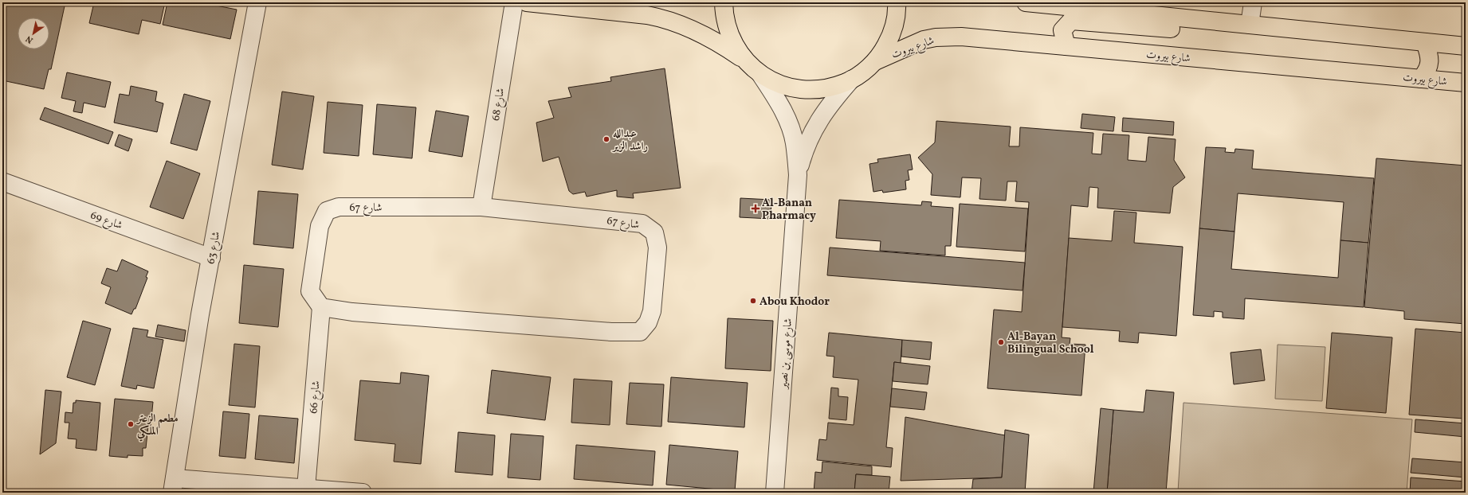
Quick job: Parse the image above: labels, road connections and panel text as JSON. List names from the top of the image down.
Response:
{
  "streets": {
    "main road": ["شارع بيروت"],
    "street": [
      "شارع 68",
      "شارع 67",
      "شارع 69",
      "شارع 63",
      "شارع موسى بن نصير",
      "شارع 66"
    ]
  },
  "crossings": [
    ["شارع 68", "شارع 67"],
    ["شارع 67", "شارع 66"],
    ["شارع 69", "شارع 63"]
  ],
  "places": {
    "other": [
      "عبدالله راشد الزير",
      "Abou Khodor",
      "Al-Bayan Bilingual School",
      "مطعم الزعتر الملكي"
    ],
    "health": ["Al-Banan Pharmacy"]
  },
  "north": "bottom left"
}
